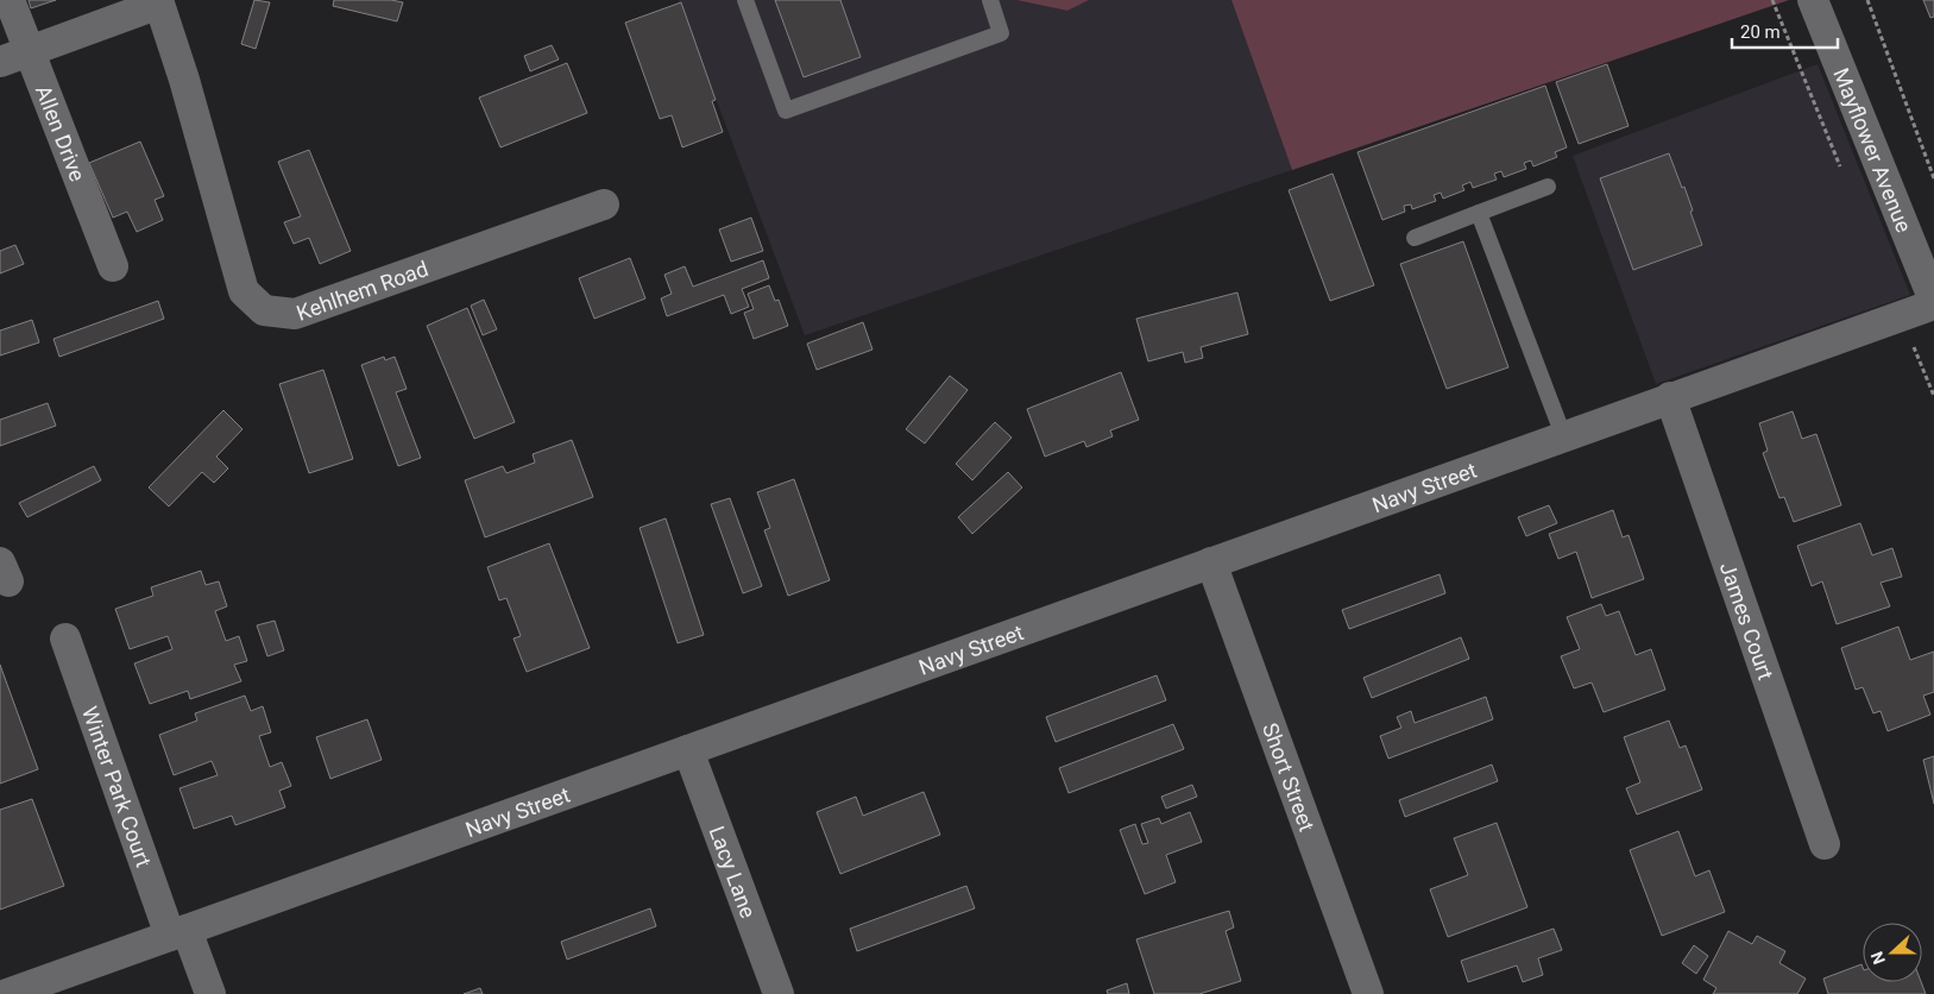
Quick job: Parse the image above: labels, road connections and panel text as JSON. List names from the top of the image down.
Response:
{
  "streets": {
    "street": [
      "Allen Drive",
      "Mayflower Avenue",
      "Kehlhem Road",
      "Navy Street",
      "James Court",
      "Short Street",
      "Winter Park Court",
      "Lacy Lane"
    ]
  },
  "crossings": [
    ["Mayflower Avenue", "Navy Street"],
    ["Navy Street", "James Court"],
    ["Navy Street", "Short Street"],
    ["Navy Street", "Winter Park Court"],
    ["Navy Street", "Lacy Lane"]
  ],
  "scale_bar": "20 m",
  "north": "left"
}
